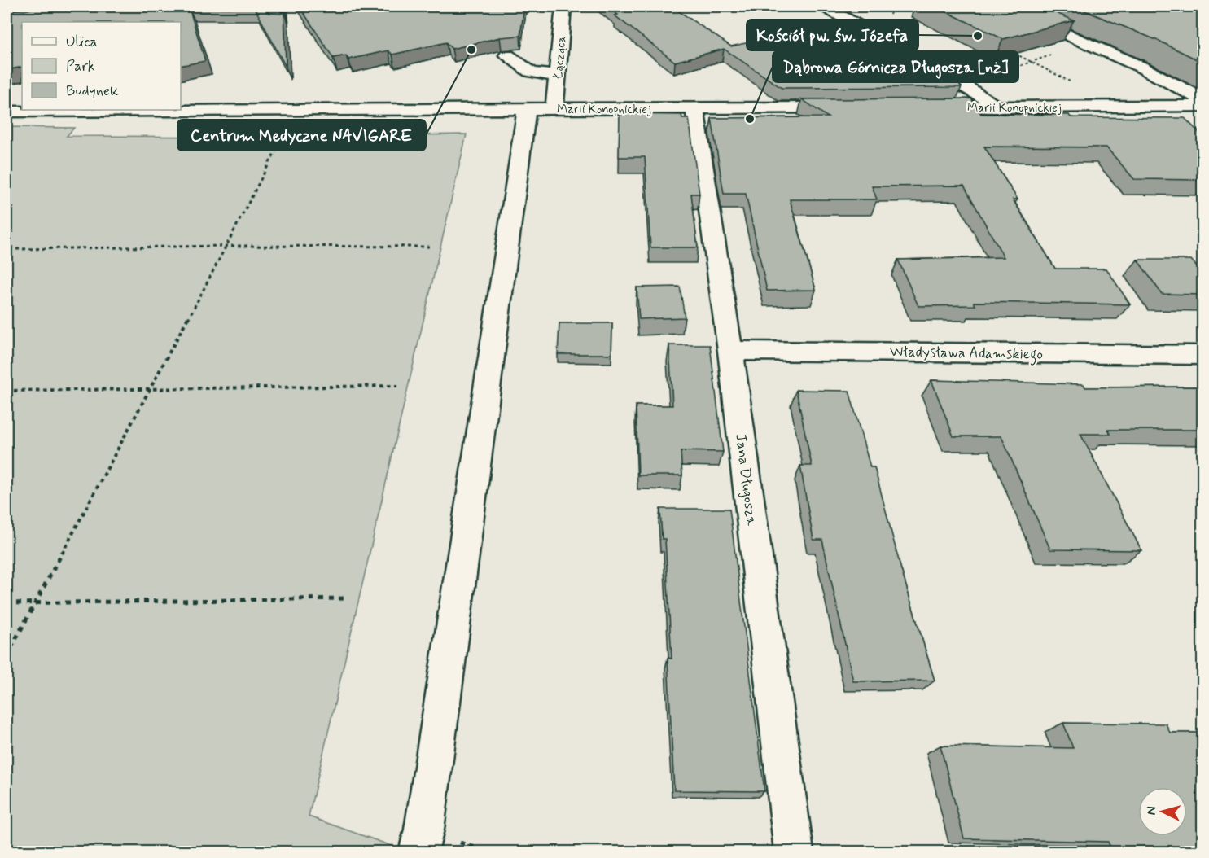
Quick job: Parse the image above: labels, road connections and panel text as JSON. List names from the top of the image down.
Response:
{
  "streets": {
    "street": [
      "Łącząca",
      "Marii Konopnickiej",
      "Władysława Adamskiego",
      "Jana Długosza"
    ]
  },
  "crossings": [
    ["Łącząca", "Marii Konopnickiej"],
    ["Marii Konopnickiej", "Jana Długosza"],
    ["Władysława Adamskiego", "Jana Długosza"]
  ],
  "places": ["Kościół pw. św. Józefa", "Centrum Medyczne NAVIGARE", "Dąbrowa Górnicza Długosza [nż]"],
  "legend": ["Ulica", "Park", "Budynek"],
  "north": "left"
}
